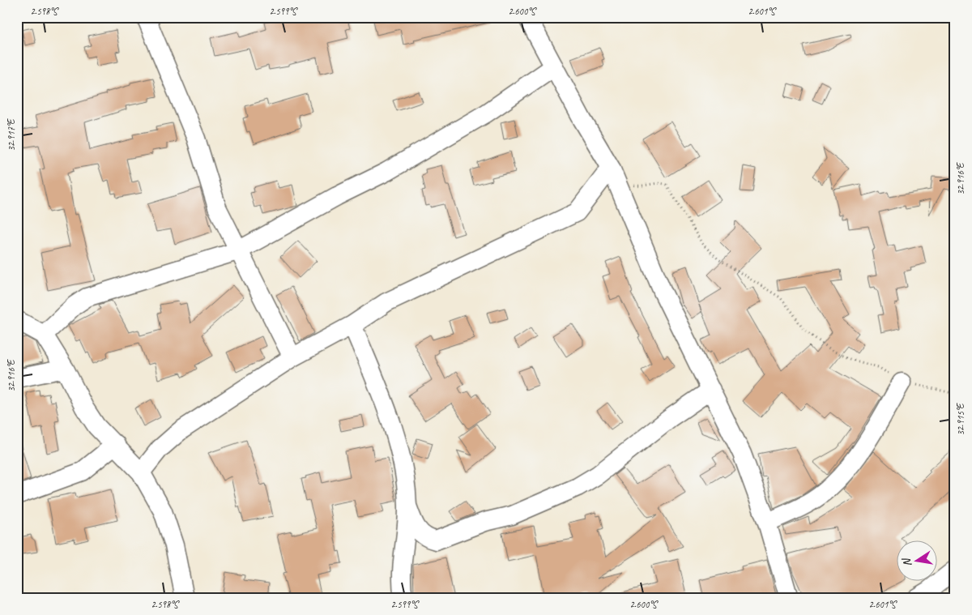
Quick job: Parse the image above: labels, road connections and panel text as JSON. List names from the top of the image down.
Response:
{
  "north": "left",
  "coordinates": [
    "2.598°S",
    "2.599°S",
    "2.600°S",
    "2.601°S",
    "32.917°E",
    "32.916°E",
    "32.915°E"
  ]
}
